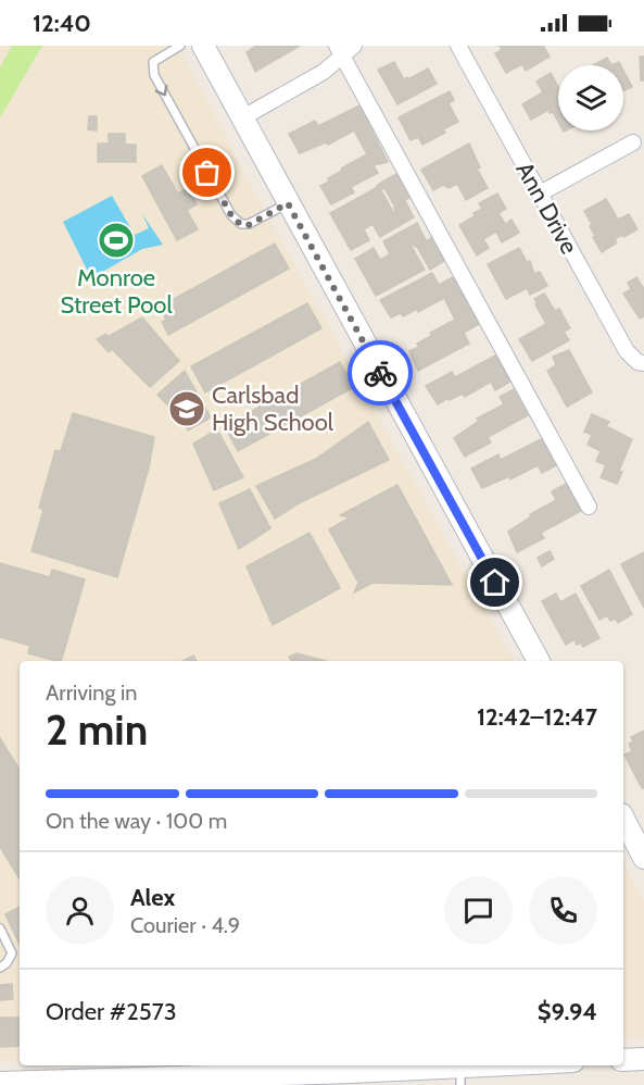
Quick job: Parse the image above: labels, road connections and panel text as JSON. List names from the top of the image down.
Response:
{
  "streets": {
    "street": ["Ann Drive"]
  },
  "places": {
    "sports": ["Monroe Street Pool"],
    "school or university": ["Carlsbad High School"]
  },
  "page": {
    "status": "12:40",
    "heading": ["2 min", "Arriving in", "12:42–12:47"],
    "panel": [
      "Alex",
      "Courier · 4.9",
      "Order #2573",
      "$9.94"
    ],
    "bar": "On the way · 100 m"
  }
}
